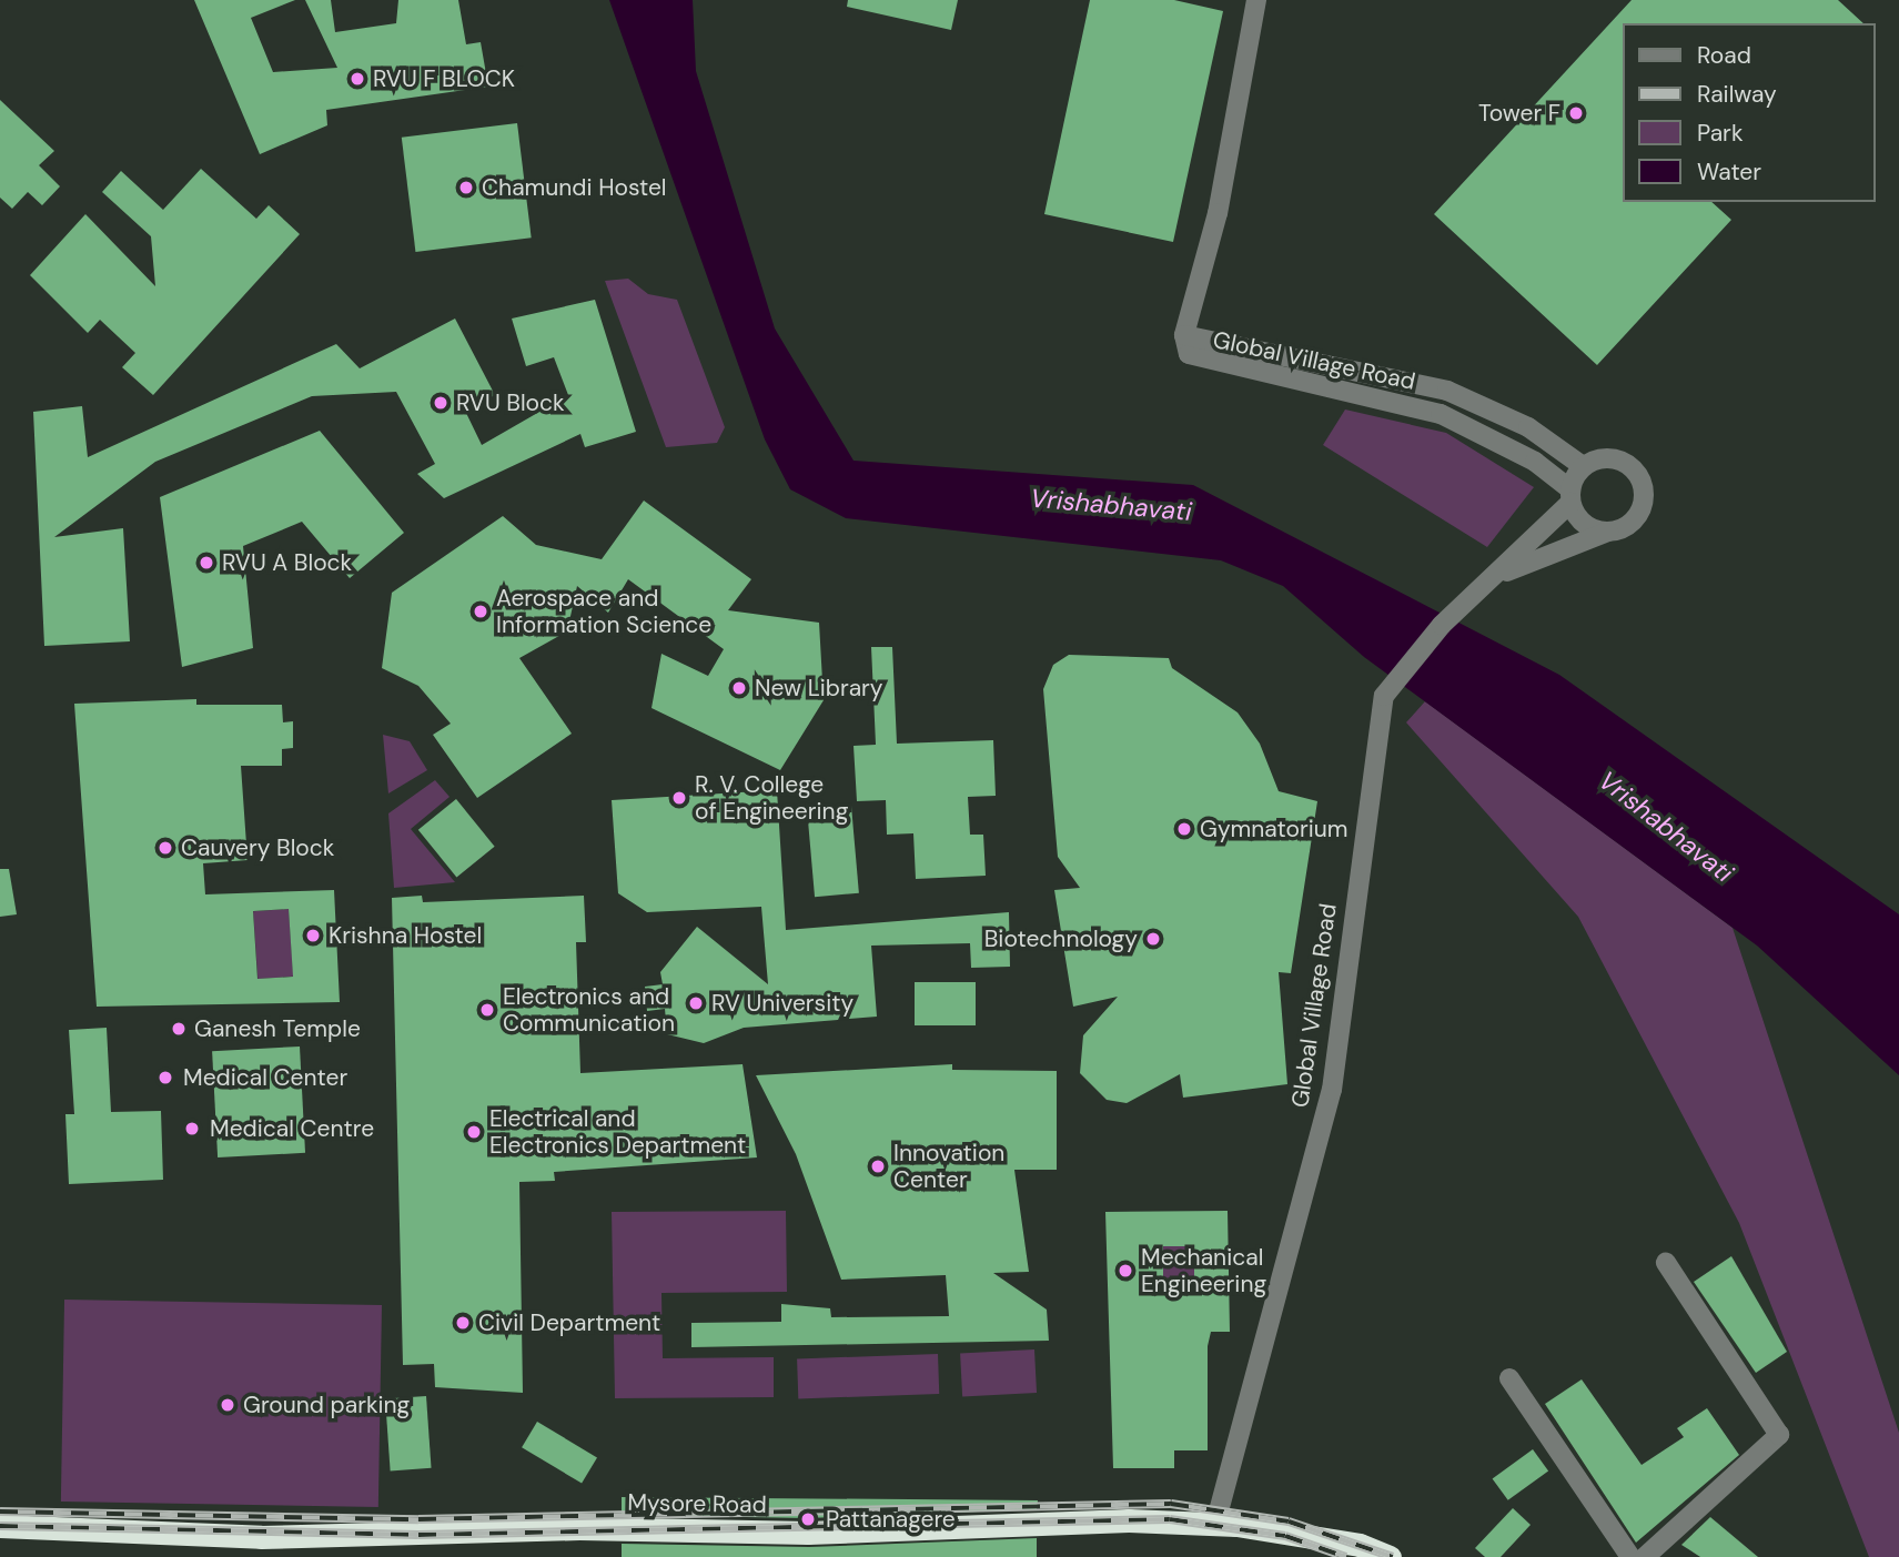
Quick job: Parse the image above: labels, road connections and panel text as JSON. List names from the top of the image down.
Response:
{
  "streets": {
    "highway": ["Mysore Road"],
    "street": ["Global Village Road"]
  },
  "crossings": [
    ["Global Village Road", "Mysore Road"]
  ],
  "water": ["Vrishabhavati"],
  "places": [
    "RVU F BLOCK",
    "Tower F",
    "Chamundi Hostel",
    "RVU Block",
    "RVU A Block",
    "Aerospace and Information Science",
    "New Library",
    "R. V. College of Engineering",
    "Gymnatorium",
    "Cauvery Block",
    "Krishna Hostel",
    "Biotechnology",
    "RV University",
    "Electronics and Communication",
    "Ganesh Temple",
    "Medical Center",
    "Medical Centre",
    "Electrical and Electronics Department",
    "Innovation Center",
    "Mechanical Engineering",
    "Civil Department",
    "Ground parking",
    "Pattanagere"
  ],
  "legend": [
    "Road",
    "Railway",
    "Park",
    "Water"
  ]
}
